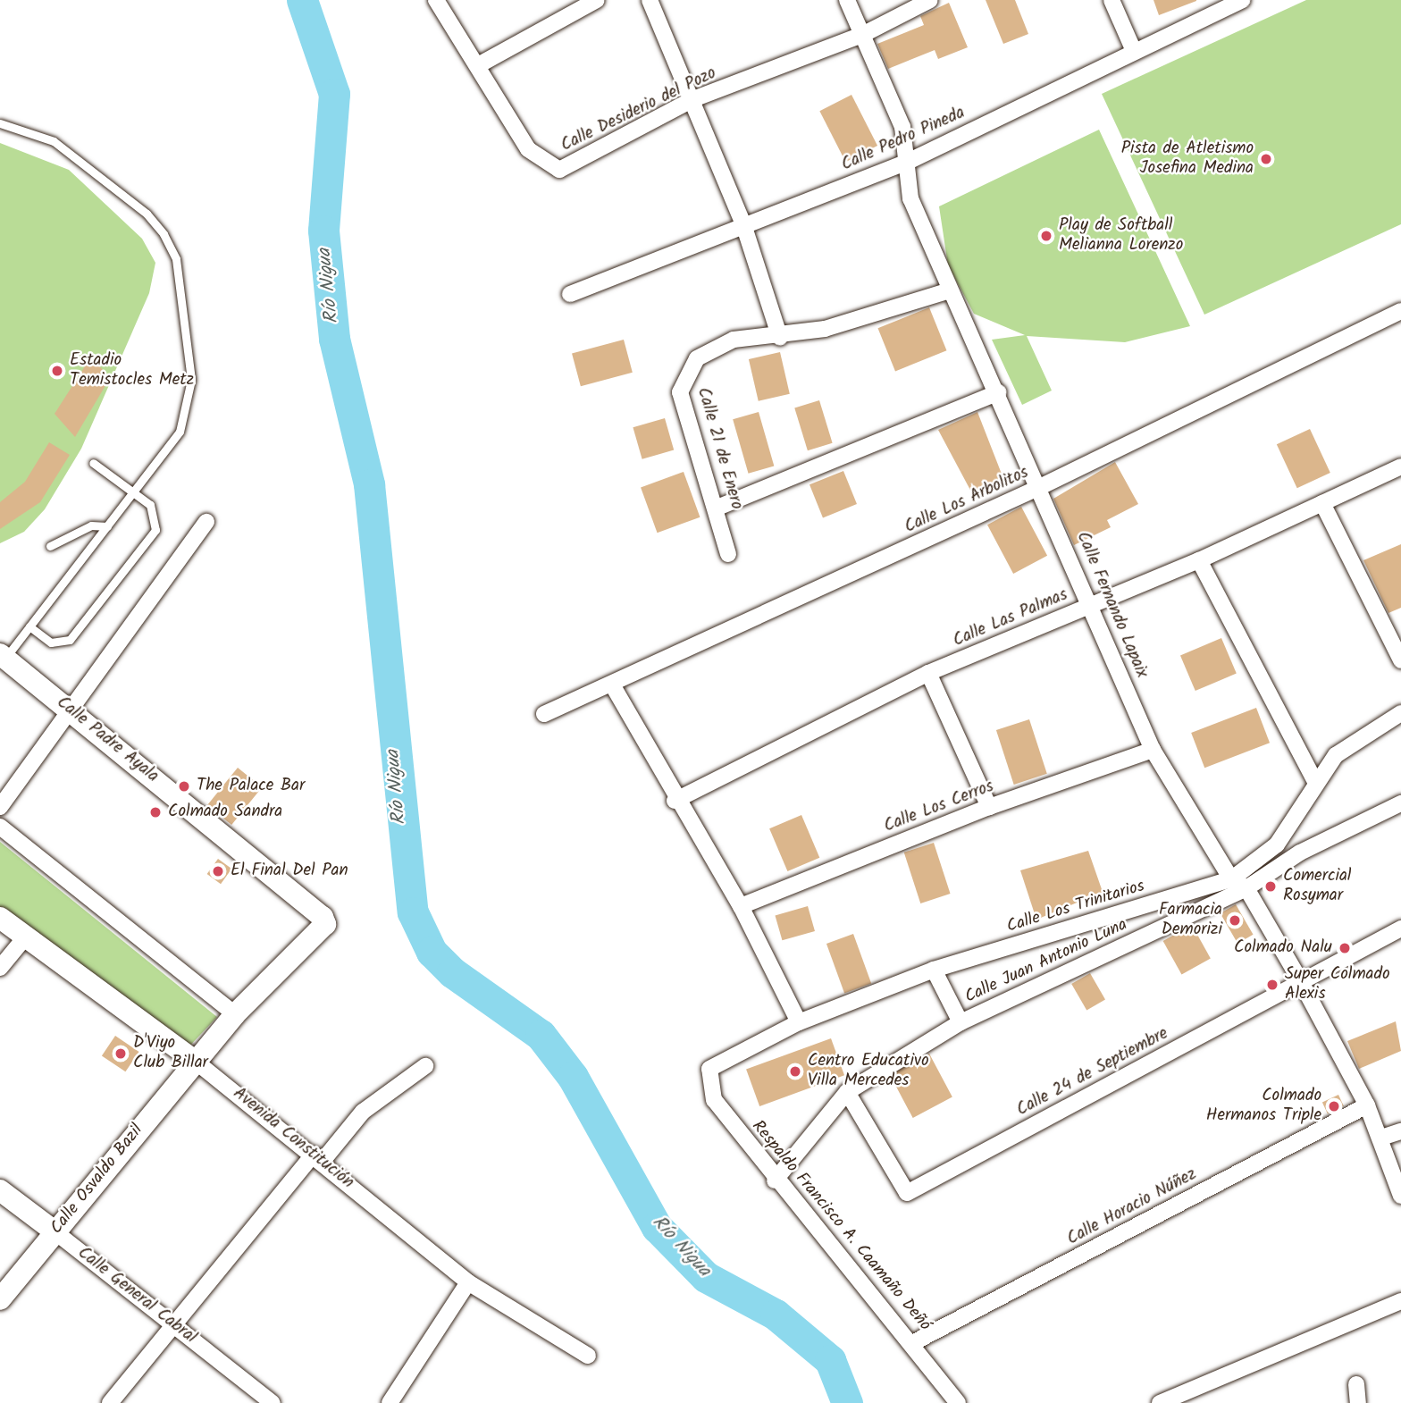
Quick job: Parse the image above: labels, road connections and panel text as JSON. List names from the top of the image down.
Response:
{
  "streets": {
    "main road": [
      "Calle Padre Ayala",
      "Avenida Constitución",
      "Calle Osvaldo Bazil",
      "Calle General Cabral"
    ],
    "street": [
      "Calle Desiderio del Pozo",
      "Calle Pedro Pineda",
      "Calle 21 de Enero",
      "Calle Los Arbolitos",
      "Calle Fernando Lapaix",
      "Calle Las Palmas",
      "Calle Los Cerros",
      "Calle Los Trinitarios",
      "Calle Juan Antonio Luna",
      "Calle 24 de Septiembre",
      "Calle Horacio Núñez",
      "Respaldo Francisco A. Caamaño Deñó"
    ]
  },
  "crossings": [
    ["Calle Desiderio del Pozo", "Calle Fernando Lapaix"],
    ["Calle Pedro Pineda", "Calle Fernando Lapaix"],
    ["Calle 21 de Enero", "Calle Fernando Lapaix"],
    ["Calle Los Arbolitos", "Calle Fernando Lapaix"],
    ["Calle Fernando Lapaix", "Calle Las Palmas"],
    ["Calle Fernando Lapaix", "Calle Los Cerros"],
    ["Calle Fernando Lapaix", "Calle Los Trinitarios"],
    ["Calle Fernando Lapaix", "Calle Juan Antonio Luna"],
    ["Calle Fernando Lapaix", "Calle 24 de Septiembre"],
    ["Calle Fernando Lapaix", "Calle Horacio Núñez"],
    ["Calle Padre Ayala", "Calle Osvaldo Bazil"],
    ["Calle Los Trinitarios", "Respaldo Francisco A. Caamaño Deñó"],
    ["Calle Juan Antonio Luna", "Calle 24 de Septiembre"],
    ["Calle Juan Antonio Luna", "Respaldo Francisco A. Caamaño Deñó"],
    ["Avenida Constitución", "Calle Osvaldo Bazil"],
    ["Calle Osvaldo Bazil", "Calle General Cabral"],
    ["Calle Horacio Núñez", "Respaldo Francisco A. Caamaño Deñó"]
  ],
  "water": ["Río Nigua"],
  "places": [
    "Pista de Atletismo Josefina Medina",
    "Play de Softball Melianna Lorenzo",
    "Estadio Temistocles Metz",
    "The Palace Bar",
    "Colmado Sandra",
    "El Final Del Pan",
    "Comercial Rosymar",
    "Farmacia Demorizi",
    "Colmado Nalu",
    "Super Colmado Alexis",
    "D'Viyo Club Billar",
    "Centro Educativo Villa Mercedes",
    "Colmado Hermanos Triple"
  ]
}
